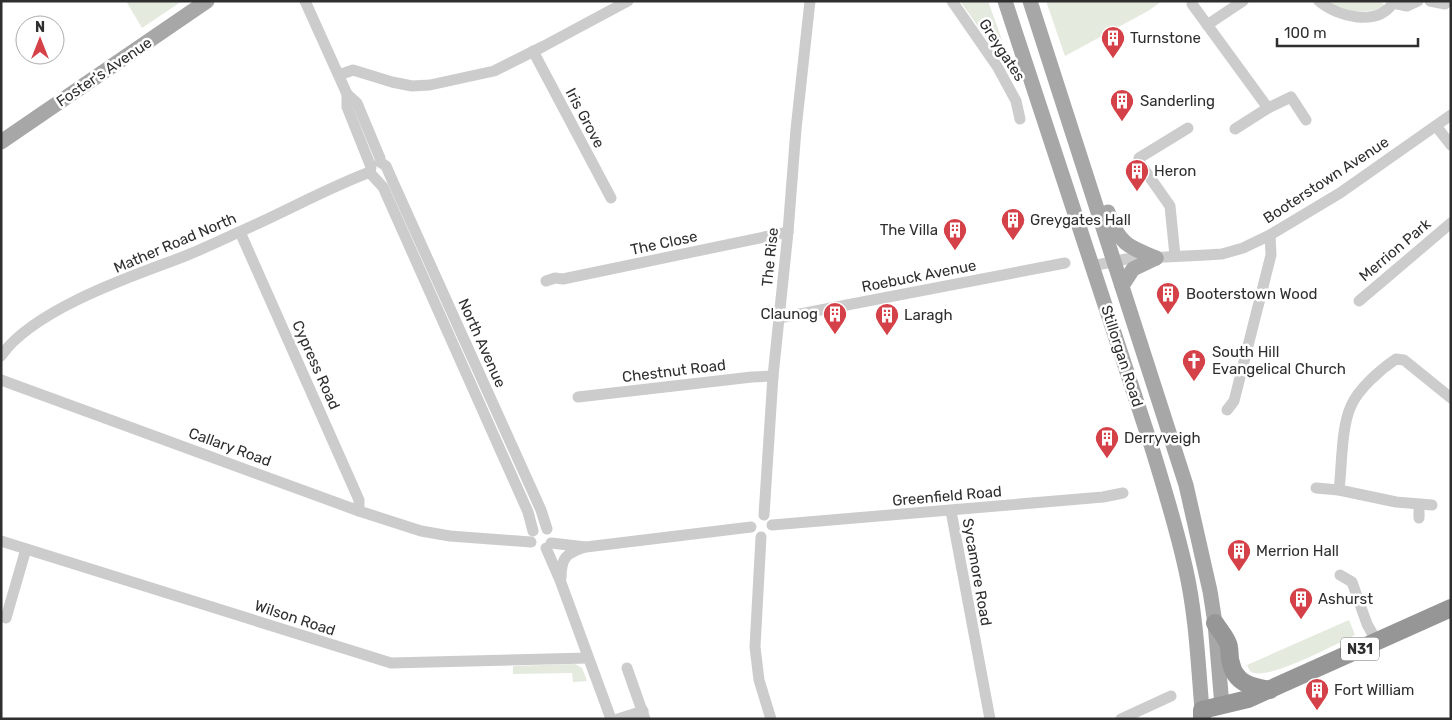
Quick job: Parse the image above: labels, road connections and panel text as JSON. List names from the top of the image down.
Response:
{
  "streets": {
    "highway": ["N31"],
    "main road": ["Foster's Avenue", "Stillorgan Road"],
    "street": [
      "Greygates",
      "Iris Grove",
      "Booterstown Avenue",
      "Mather Road North",
      "The Close",
      "Merrion Park",
      "The Rise",
      "Roebuck Avenue",
      "North Avenue",
      "Cypress Road",
      "Chestnut Road",
      "Callary Road",
      "Greenfield Road",
      "Sycamore Road",
      "Wilson Road"
    ]
  },
  "crossings": [
    ["Booterstown Avenue", "Stillorgan Road"],
    ["Mather Road North", "North Avenue"],
    ["Mather Road North", "Cypress Road"],
    ["The Close", "The Rise"],
    ["The Rise", "Roebuck Avenue"],
    ["The Rise", "Chestnut Road"],
    ["The Rise", "Greenfield Road"],
    ["North Avenue", "Callary Road"],
    ["Stillorgan Road", "N31"],
    ["Cypress Road", "Callary Road"],
    ["Greenfield Road", "Sycamore Road"]
  ],
  "places": {
    "building": [
      "Turnstone",
      "Sanderling",
      "Heron",
      "Greygates Hall",
      "The Villa",
      "Booterstown Wood",
      "Claunog",
      "Laragh",
      "Derryveigh",
      "Merrion Hall",
      "Ashurst",
      "Fort William"
    ],
    "church": ["South Hill Evangelical Church"]
  },
  "scale_bar": "100 m",
  "north": "top"
}
